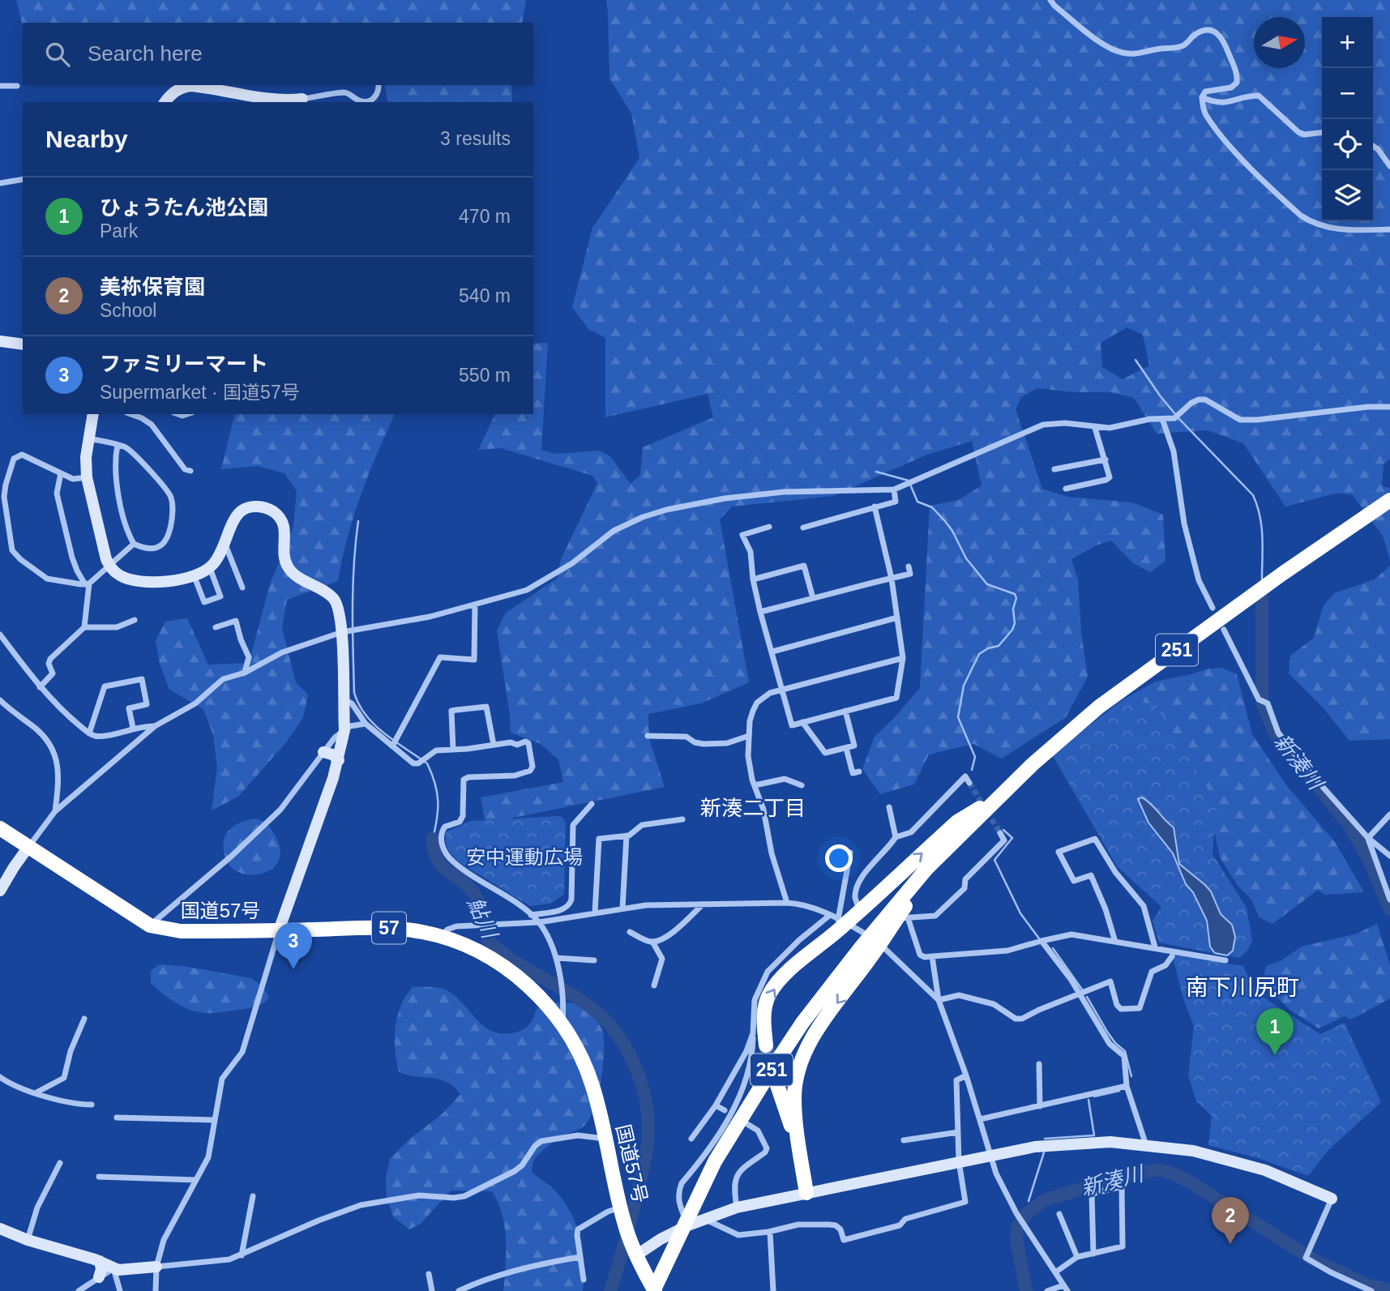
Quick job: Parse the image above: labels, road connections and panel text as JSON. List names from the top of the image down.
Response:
{
  "streets": {
    "highway": ["251", "国道57号", "57"]
  },
  "crossings": [
    ["251", "国道57号"]
  ],
  "districts": ["新湊二丁目", "南下川尻町"],
  "water": ["新湊川", "鮎川"],
  "parks": ["安中運動広場"],
  "north": "right",
  "page": {
    "map_buttons": ["+", "−"],
    "search": "Search here",
    "heading": ["Nearby", "3 results"],
    "list": [
      {
        "mark": "1",
        "name": "ひょうたん池公園",
        "note": "Park",
        "value": "470 m"
      },
      {
        "mark": "2",
        "name": "美祢保育園",
        "note": "School",
        "value": "540 m"
      },
      {
        "mark": "3",
        "name": "ファミリーマート",
        "note": "Supermarket · 国道57号",
        "value": "550 m"
      }
    ],
    "pins": ["3", "1", "2"]
  }
}
